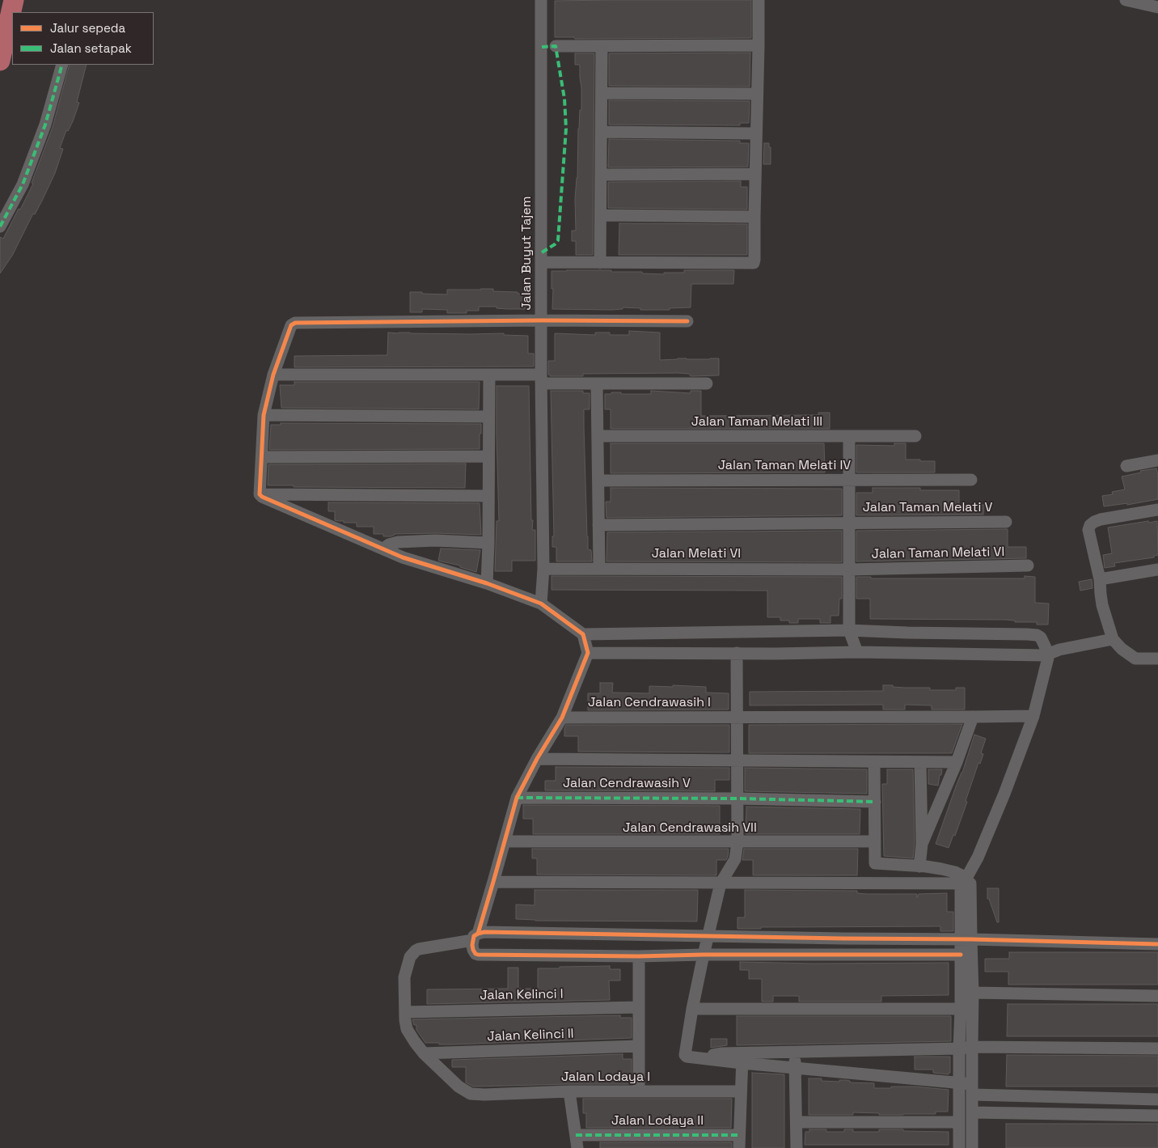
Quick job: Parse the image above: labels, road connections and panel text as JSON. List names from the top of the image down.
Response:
{
  "streets": {
    "street": [
      "Jalan Buyut Tajem",
      "Jalan Taman Melati III",
      "Jalan Taman Melati IV",
      "Jalan Taman Melati V",
      "Jalan Taman Melati VI",
      "Jalan Melati VI",
      "Jalan Cendrawasih I",
      "Jalan Cendrawasih V",
      "Jalan Cendrawasih VII",
      "Jalan Kelinci I",
      "Jalan Kelinci II",
      "Jalan Lodaya I",
      "Jalan Lodaya II"
    ]
  },
  "crossings": [
    ["Jalan Buyut Tajem", "Jalan Melati VI"],
    ["Jalan Taman Melati VI", "Jalan Melati VI"],
    ["Jalan Kelinci II", "Jalan Lodaya I"]
  ],
  "legend": ["Jalur sepeda", "Jalan setapak"]
}
